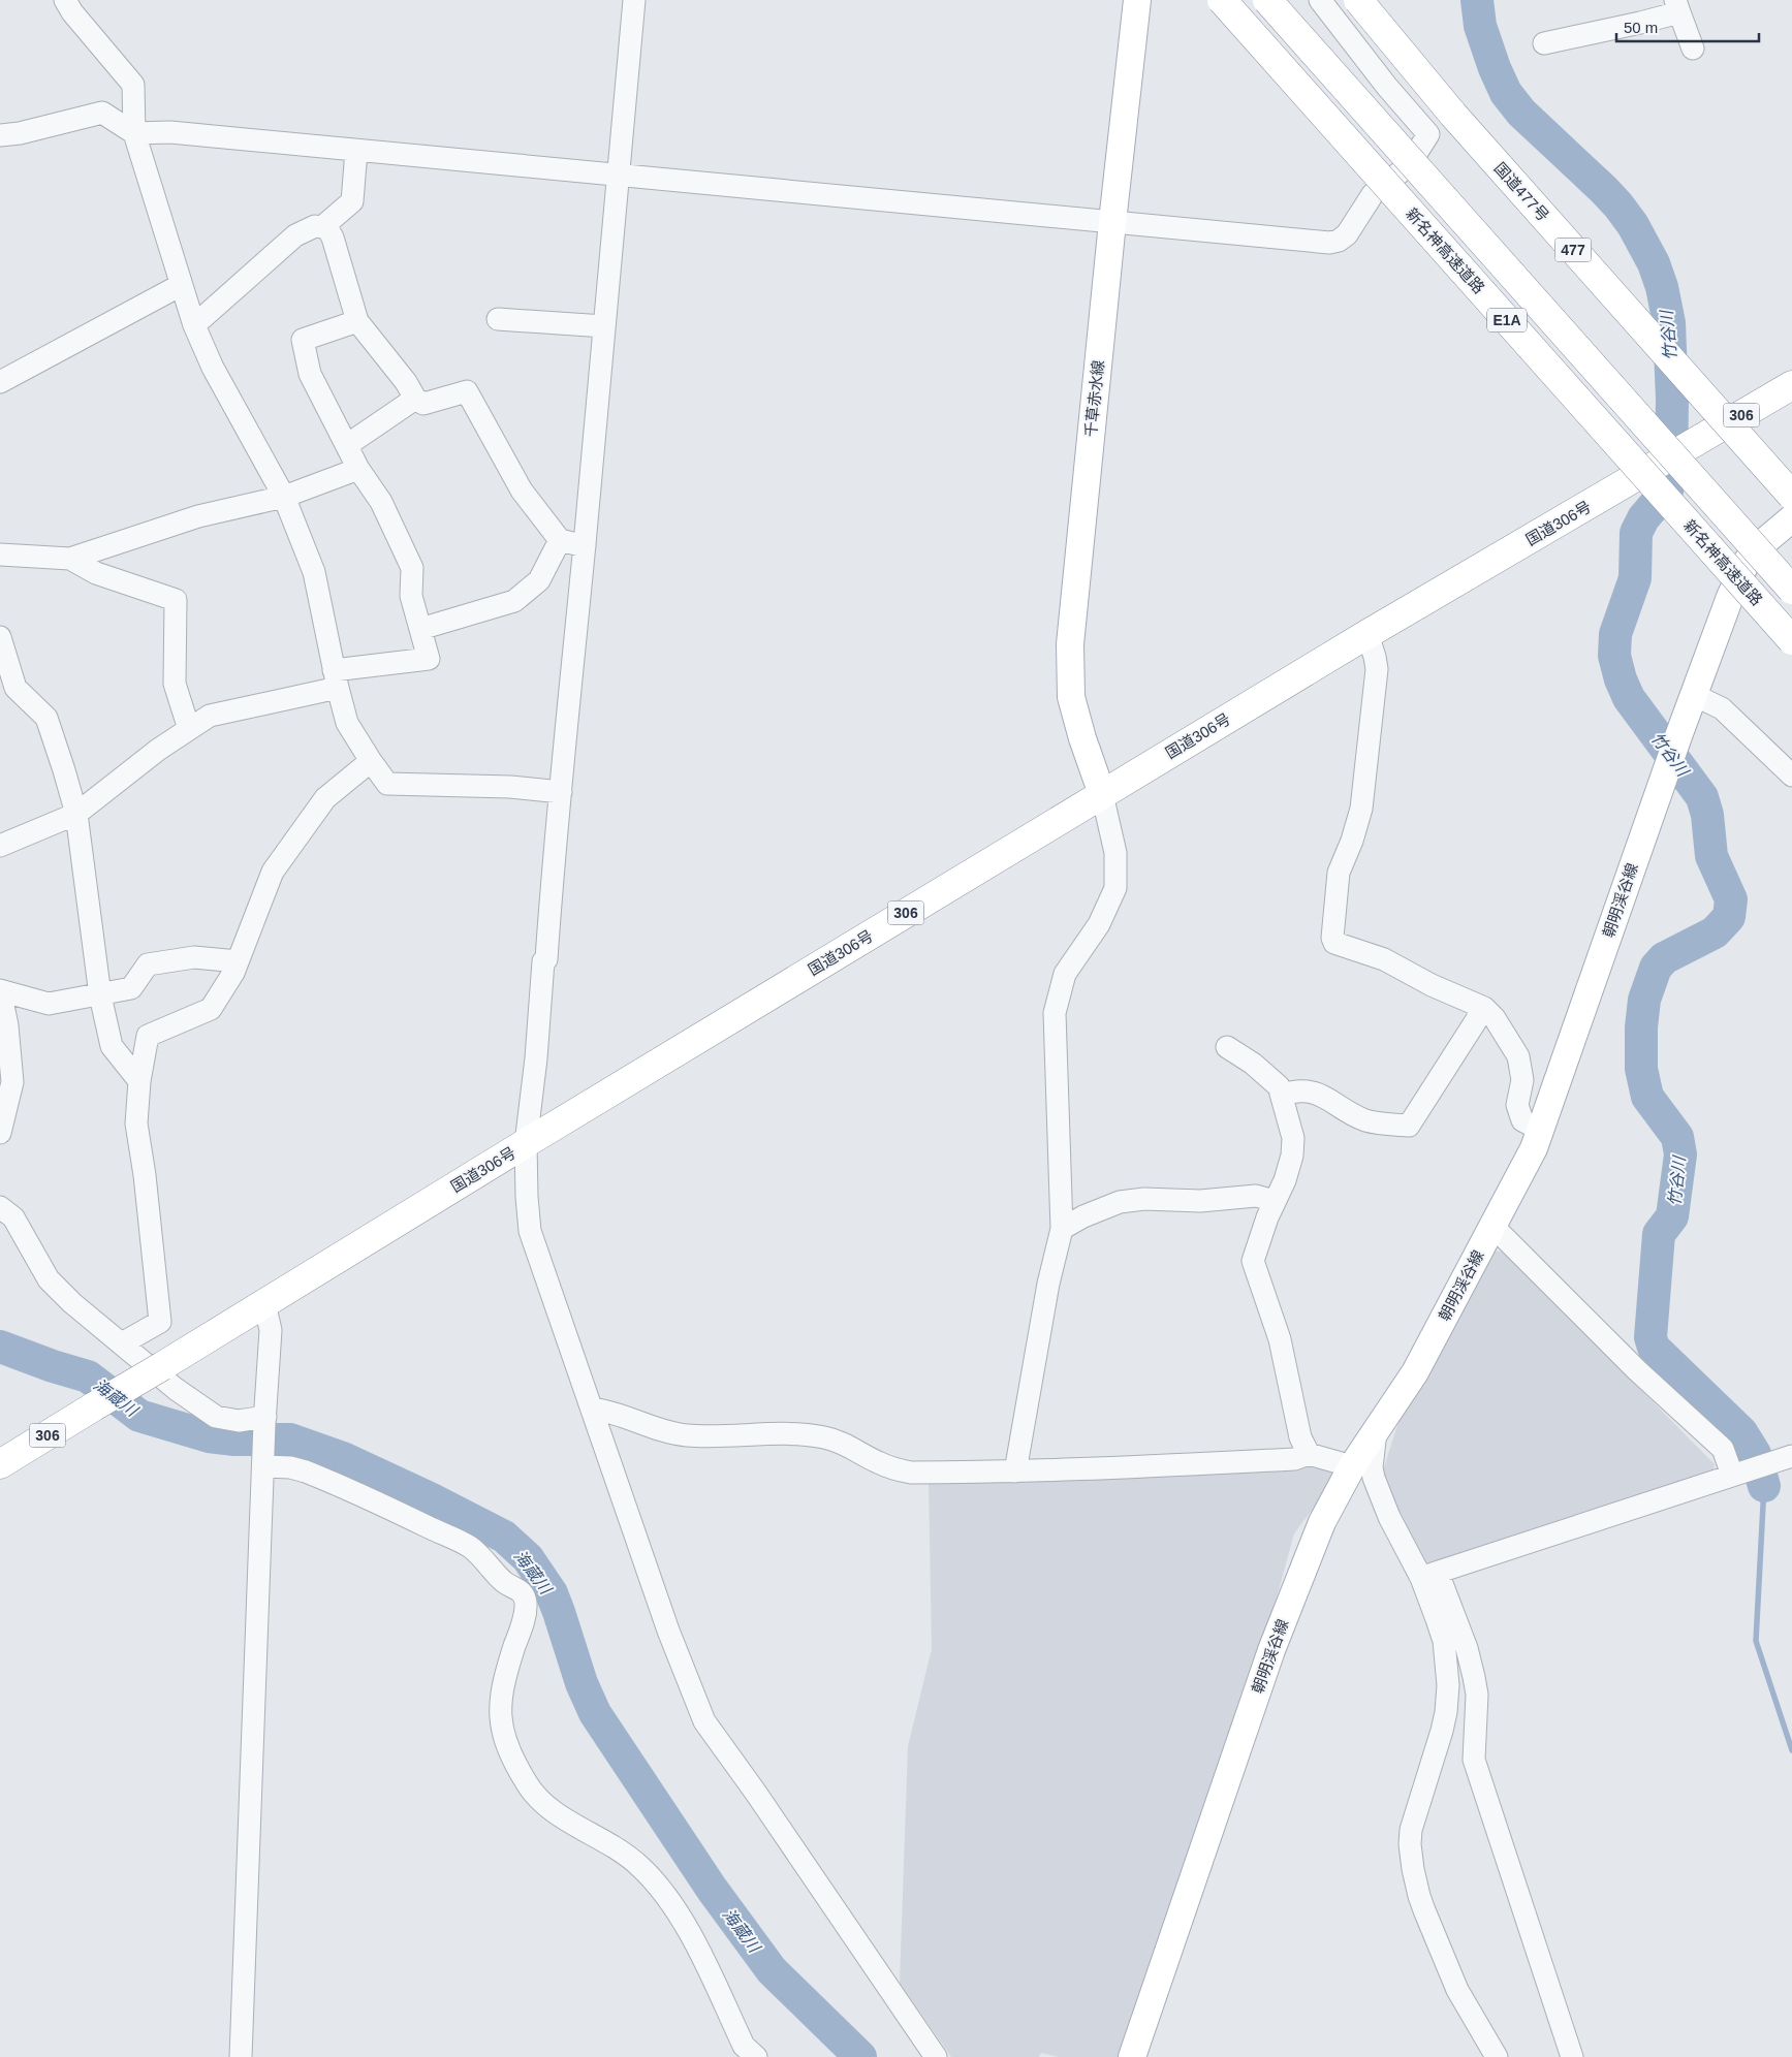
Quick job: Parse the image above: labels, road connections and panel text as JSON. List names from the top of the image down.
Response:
{
  "streets": {
    "highway": [
      "国道477号",
      "477",
      "新名神高速道路",
      "E1A",
      "306",
      "国道306号"
    ],
    "main road": ["千草赤水線", "朝明渓谷線"]
  },
  "crossings": [
    ["千草赤水線", "国道306号"]
  ],
  "water": ["竹谷川", "海蔵川"],
  "scale_bar": "50 m"
}
